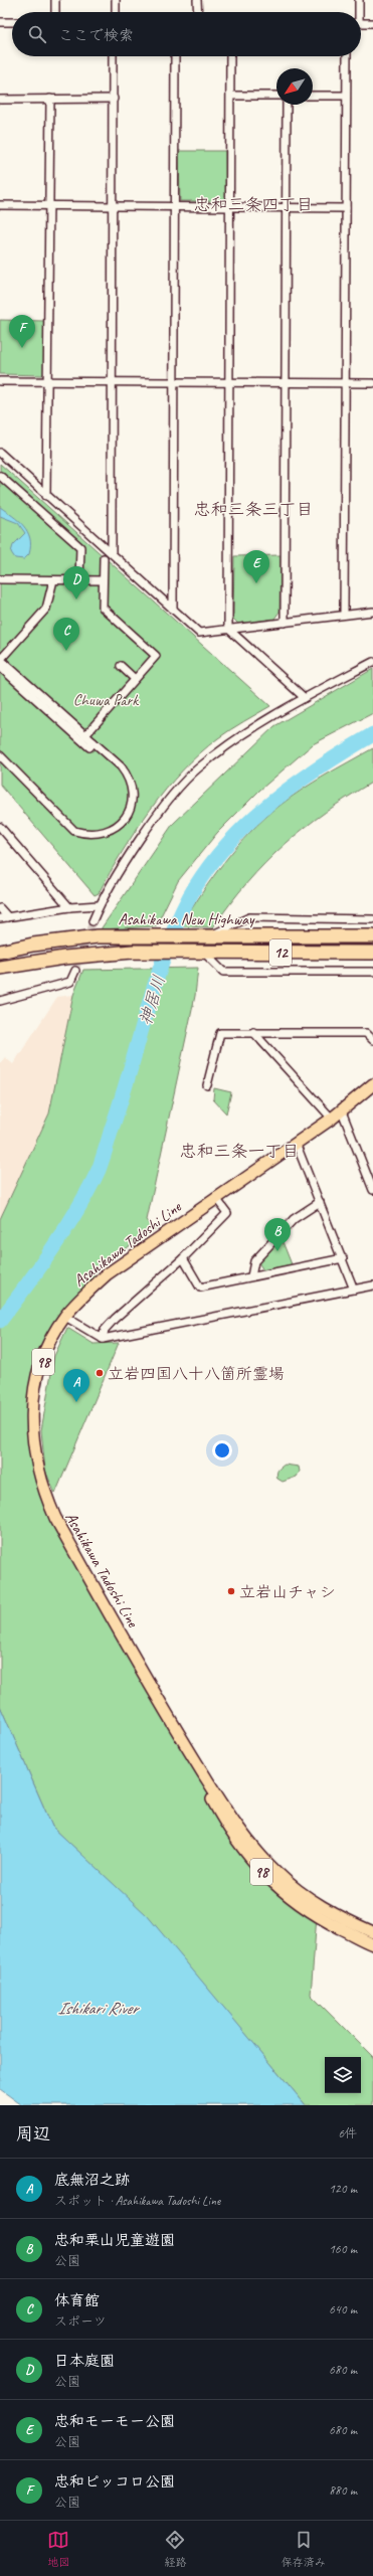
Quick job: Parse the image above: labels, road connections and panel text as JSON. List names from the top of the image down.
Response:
{
  "streets": {
    "highway": ["Asahikawa New Highway", "12"],
    "main road": ["Asahikawa Tadoshi Line", "98"]
  },
  "districts": ["忠和三条四丁目", "忠和三条三丁目", "忠和三条一丁目"],
  "water": ["神居川", "Ishikari River"],
  "parks": ["Chuwa Park"],
  "places": ["立岩四国八十八箇所霊場", "立岩山チャシ"],
  "north": "bottom left",
  "page": {
    "search": "ここで検索",
    "pins": [
      "F",
      "E",
      "D",
      "C",
      "B",
      "A"
    ],
    "heading": ["周辺", "6件"],
    "list": [
      {
        "mark": "A",
        "name": "底無沼之跡",
        "note": "スポット · Asahikawa Tadoshi Line",
        "value": "120 m"
      },
      {
        "mark": "B",
        "name": "忠和栗山児童遊園",
        "note": "公園",
        "value": "160 m"
      },
      {
        "mark": "C",
        "name": "体育館",
        "note": "スポーツ",
        "value": "640 m"
      },
      {
        "mark": "D",
        "name": "日本庭園",
        "note": "公園",
        "value": "680 m"
      },
      {
        "mark": "E",
        "name": "忠和モーモー公園",
        "note": "公園",
        "value": "680 m"
      },
      {
        "mark": "F",
        "name": "忠和ピッコロ公園",
        "note": "公園",
        "value": "880 m"
      }
    ],
    "nav": ["地図", "経路", "保存済み"]
  }
}
